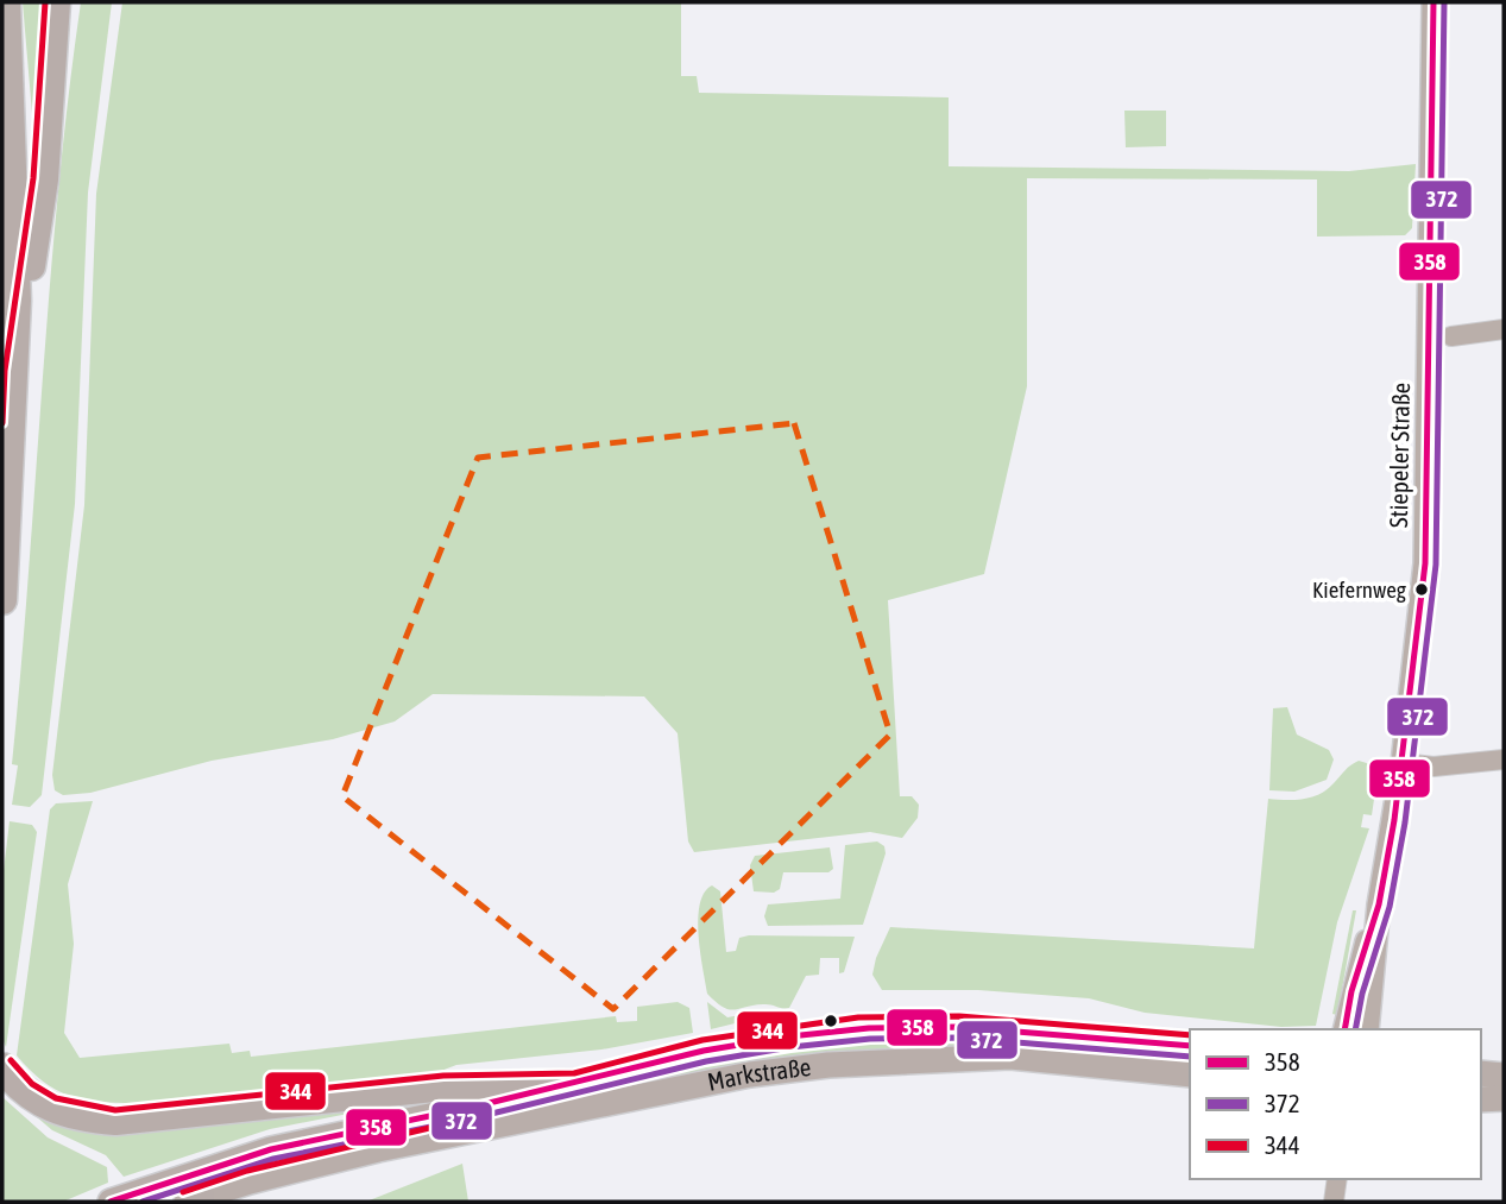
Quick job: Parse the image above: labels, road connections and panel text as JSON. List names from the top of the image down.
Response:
{
  "streets": {
    "main road": ["Markstraße"],
    "street": ["Stiepeler Straße"]
  },
  "places": ["Kiefernweg"],
  "lines": ["transit line 358", "transit line 372", "transit line 344"],
  "legend": ["358", "372", "344"]
}
